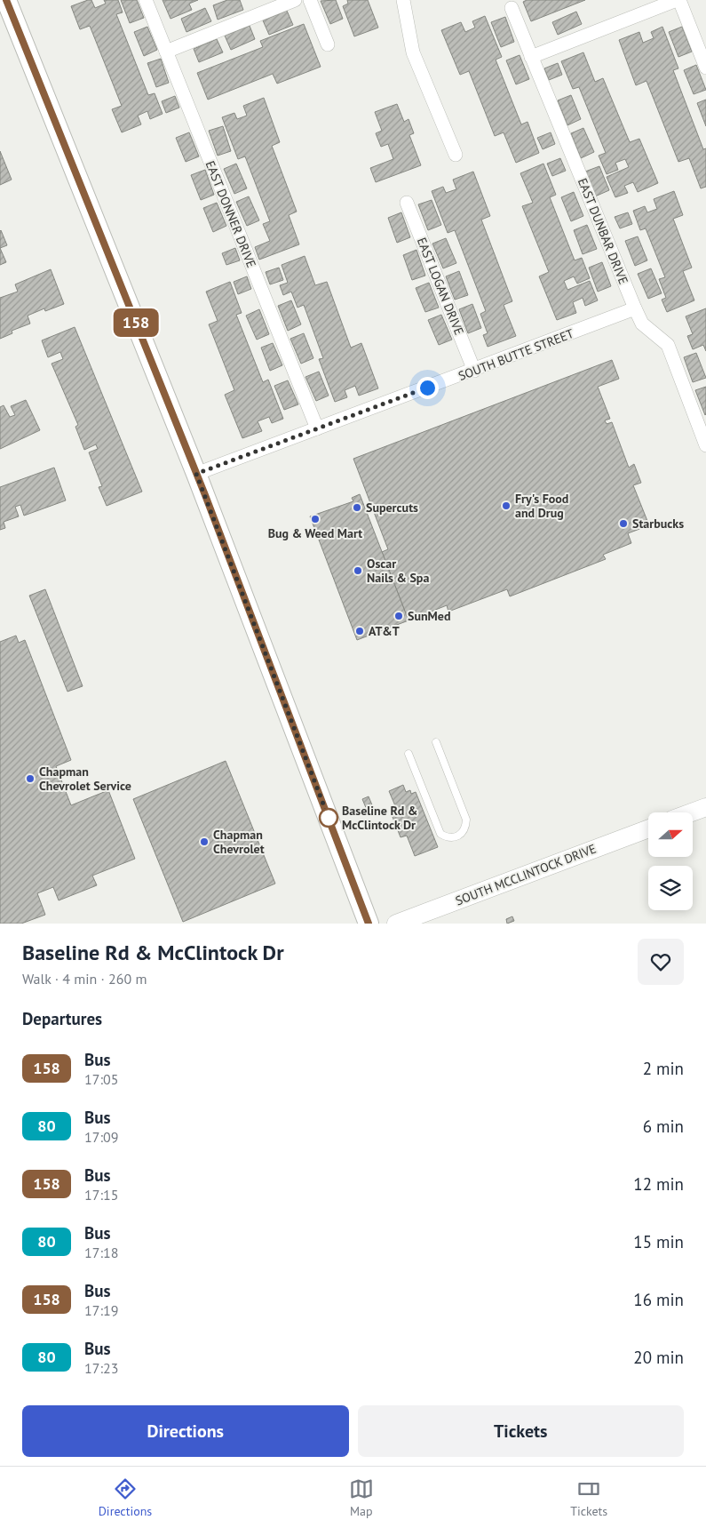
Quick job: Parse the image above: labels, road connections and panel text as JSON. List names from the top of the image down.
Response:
{
  "streets": {
    "main road": ["SOUTH MCCLINTOCK DRIVE"],
    "street": [
      "EAST DONNER DRIVE",
      "EAST DUNBAR DRIVE",
      "EAST LOGAN DRIVE",
      "SOUTH BUTTE STREET"
    ]
  },
  "crossings": [
    ["EAST DONNER DRIVE", "SOUTH BUTTE STREET"],
    ["EAST DUNBAR DRIVE", "SOUTH BUTTE STREET"],
    ["EAST LOGAN DRIVE", "SOUTH BUTTE STREET"]
  ],
  "places": [
    "Fry's Food and Drug",
    "Supercuts",
    "Bug & Weed Mart",
    "Starbucks",
    "Oscar Nails & Spa",
    "SunMed",
    "AT&T",
    "Chapman Chevrolet Service",
    "Baseline Rd & McClintock Dr",
    "Chapman Chevrolet"
  ],
  "lines": ["bus line 158"],
  "north": "right",
  "page": {
    "on_map": "158",
    "heading": [
      ["Baseline Rd & McClintock Dr", "Walk · 4 min · 260 m"],
      "Departures"
    ],
    "list": [
      {
        "mark": "158",
        "name": "Bus",
        "note": "17:05",
        "value": "2 min"
      },
      {
        "mark": "80",
        "name": "Bus",
        "note": "17:09",
        "value": "6 min"
      },
      {
        "mark": "158",
        "name": "Bus",
        "note": "17:15",
        "value": "12 min"
      },
      {
        "mark": "80",
        "name": "Bus",
        "note": "17:18",
        "value": "15 min"
      },
      {
        "mark": "158",
        "name": "Bus",
        "note": "17:19",
        "value": "16 min"
      },
      {
        "mark": "80",
        "name": "Bus",
        "note": "17:23",
        "value": "20 min"
      }
    ],
    "buttons": ["Directions", "Tickets"],
    "tabs": ["Directions", "Map", "Tickets"]
  }
}
